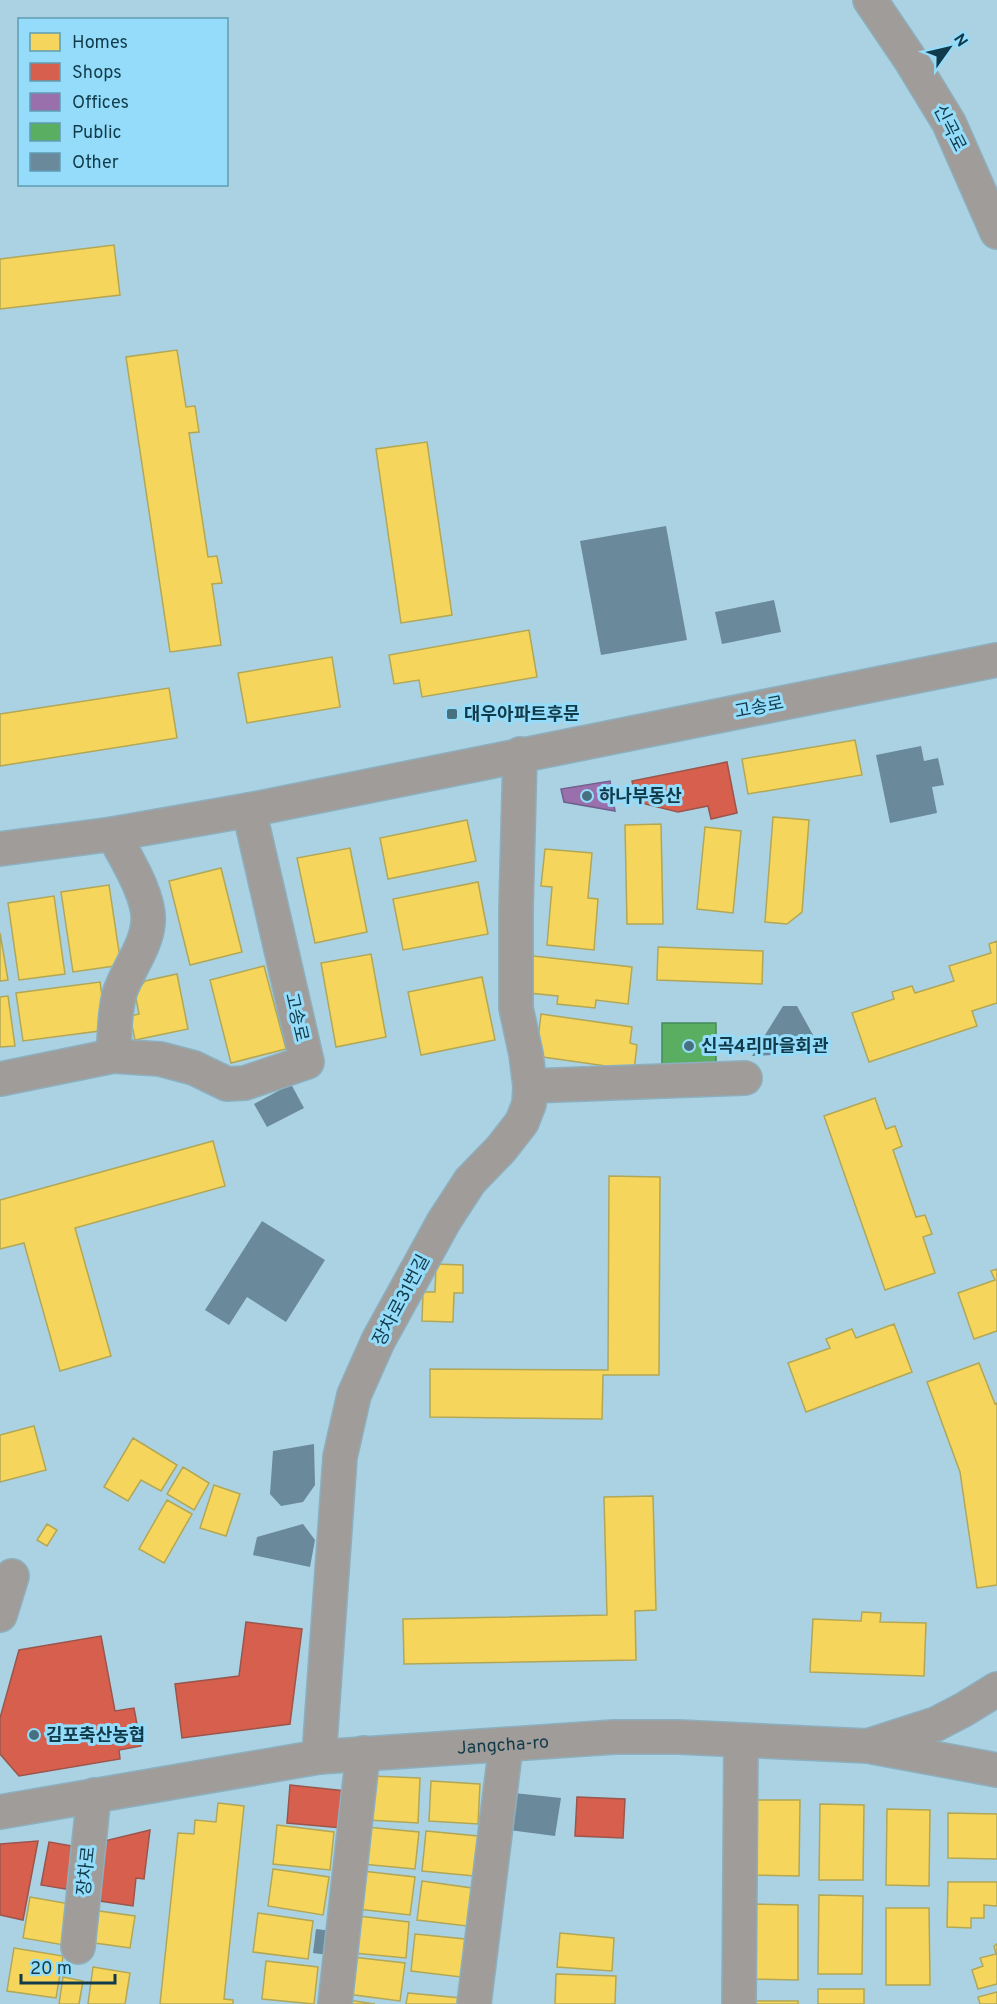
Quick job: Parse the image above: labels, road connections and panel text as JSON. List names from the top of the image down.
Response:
{
  "streets": {
    "street": [
      "신곡로",
      "고송로",
      "장차로31번길",
      "Jangcha-ro",
      "장차로"
    ]
  },
  "crossings": [
    ["장차로31번길", "Jangcha-ro"],
    ["Jangcha-ro", "장차로"]
  ],
  "places": {
    "transit": ["대우아파트후문"],
    "other": ["하나부동산", "신곡4리마을회관", "김포축산농협"]
  },
  "legend": [
    "Homes",
    "Shops",
    "Offices",
    "Public",
    "Other"
  ],
  "scale_bar": "20 m",
  "north": "top right"
}
